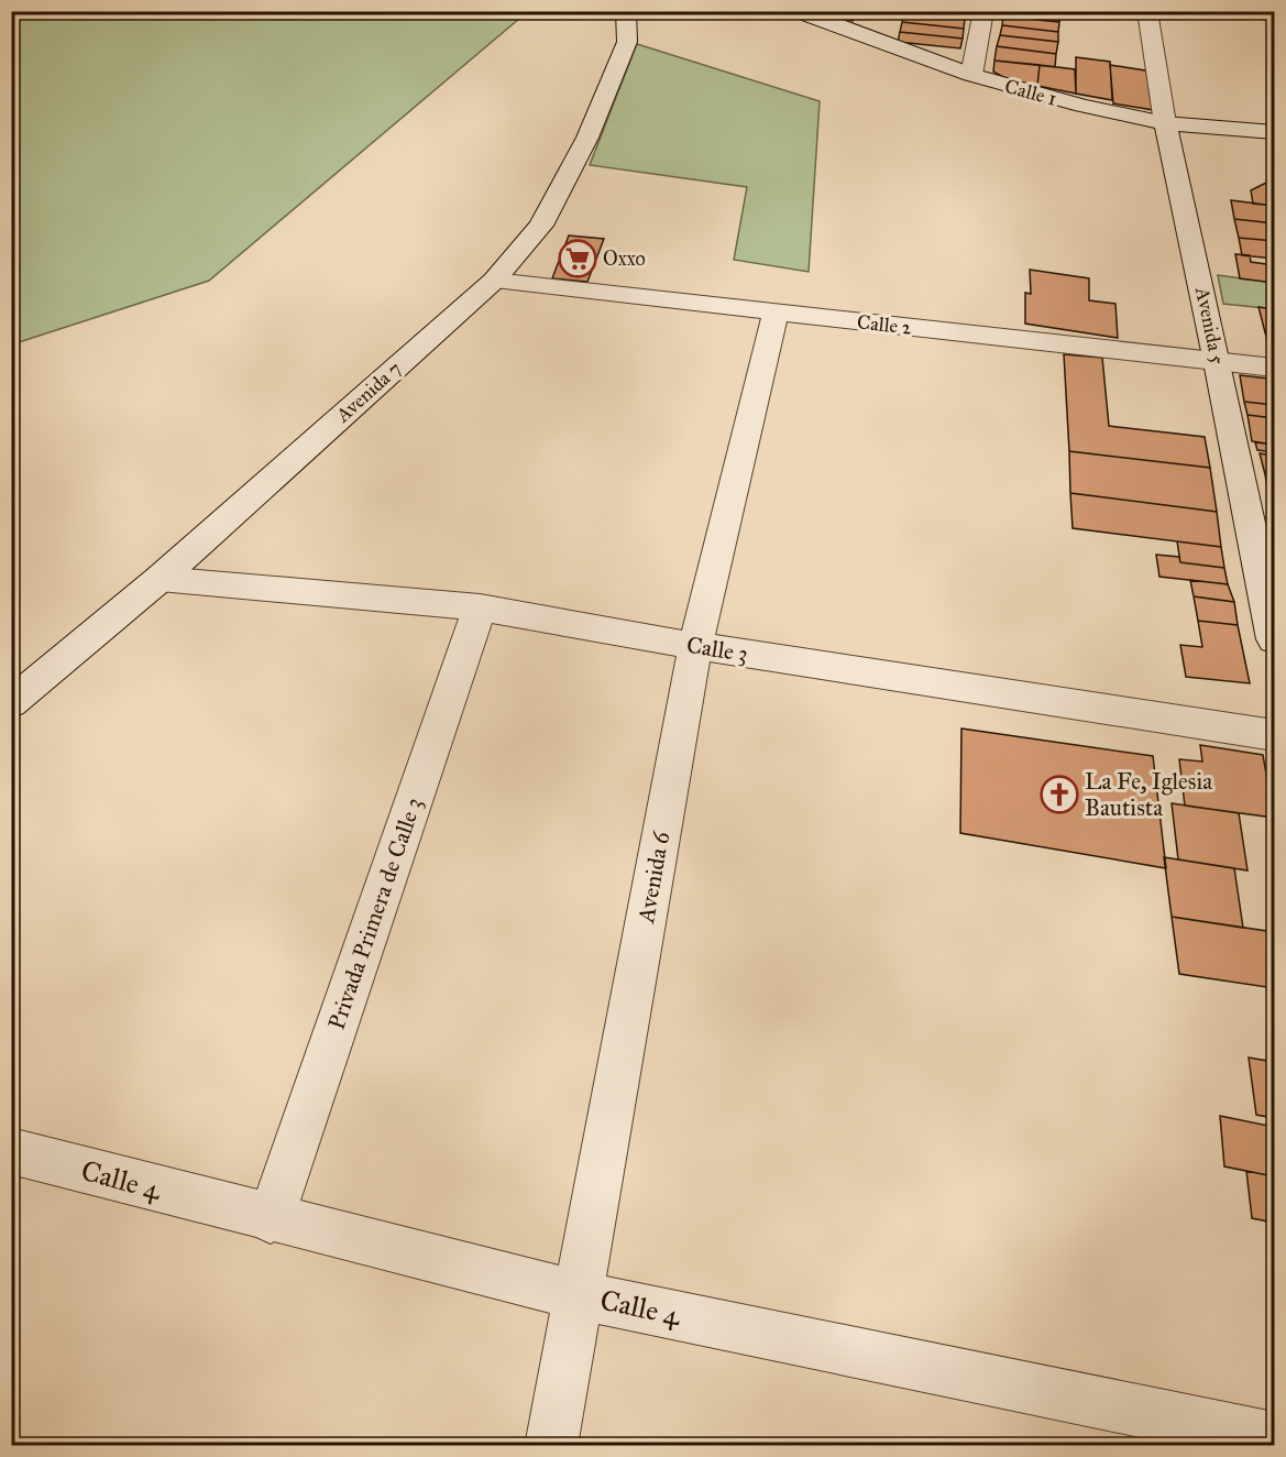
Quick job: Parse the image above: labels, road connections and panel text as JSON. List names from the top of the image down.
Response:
{
  "streets": {
    "street": [
      "Calle 1",
      "Calle 2",
      "Avenida 5",
      "Avenida 7",
      "Calle 3",
      "Avenida 6",
      "Privada Primera de Calle 3",
      "Calle 4"
    ]
  },
  "crossings": [
    ["Calle 1", "Avenida 5"],
    ["Calle 2", "Avenida 5"],
    ["Calle 2", "Avenida 7"],
    ["Calle 2", "Avenida 6"],
    ["Avenida 7", "Calle 3"],
    ["Calle 3", "Avenida 6"],
    ["Calle 3", "Privada Primera de Calle 3"],
    ["Avenida 6", "Calle 4"],
    ["Privada Primera de Calle 3", "Calle 4"]
  ],
  "places": {
    "supermarket": ["Oxxo"],
    "church": ["La Fe, Iglesia Bautista"]
  }
}
